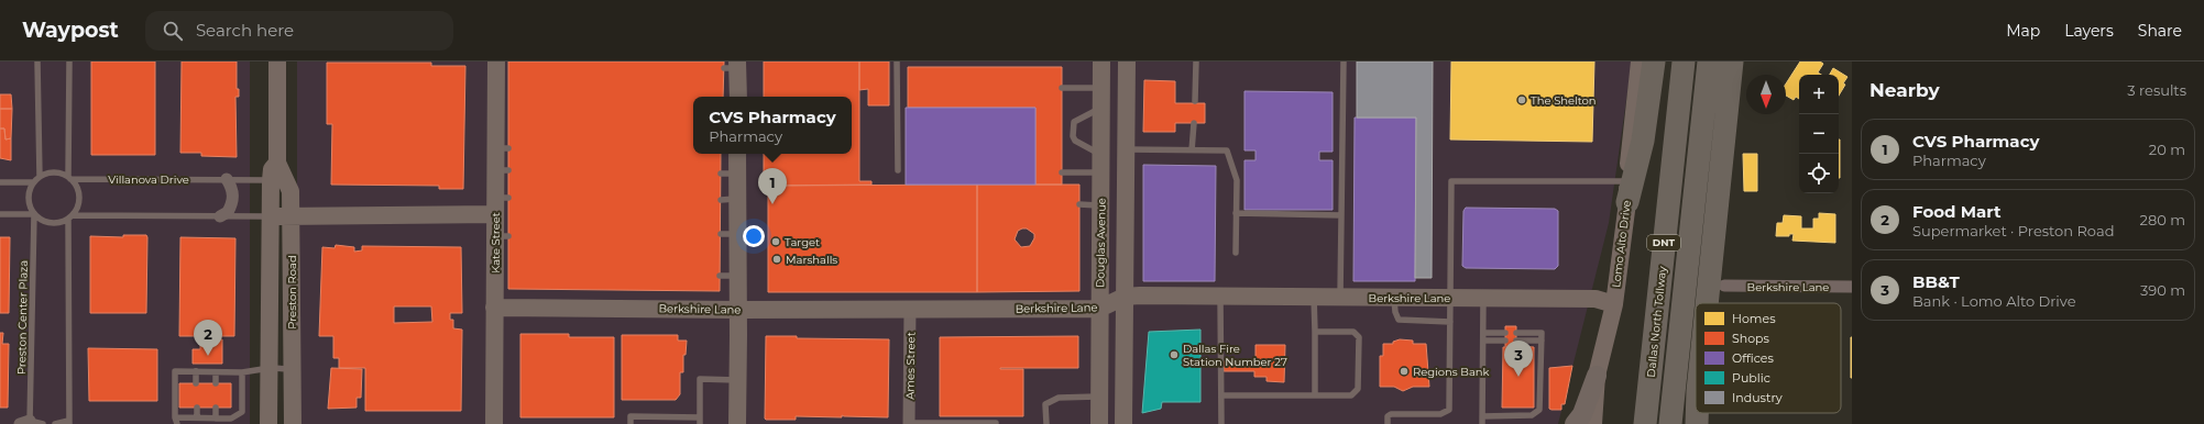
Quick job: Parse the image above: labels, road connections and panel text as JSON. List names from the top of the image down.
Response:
{
  "streets": {
    "highway": ["DNT", "Dallas North Tollway"],
    "street": [
      "Kate Street",
      "Douglas Avenue",
      "Lomo Alto Drive",
      "Berkshire Lane",
      "Preston Road",
      "Ames Street"
    ],
    "lane": ["Villanova Drive", "Preston Center Plaza"]
  },
  "crossings": [
    ["Villanova Drive", "Preston Road"],
    ["Villanova Drive", "Preston Center Plaza"],
    ["Kate Street", "Berkshire Lane"],
    ["Douglas Avenue", "Berkshire Lane"],
    ["Lomo Alto Drive", "Berkshire Lane"],
    ["Berkshire Lane", "Ames Street"]
  ],
  "places": [
    "The Shelton",
    "Target",
    "Marshalls",
    "Dallas Fire Station Number 27",
    "Regions Bank"
  ],
  "legend": [
    "Homes",
    "Shops",
    "Offices",
    "Public",
    "Industry"
  ],
  "north": "bottom",
  "page": {
    "header": "Waypost",
    "search": "Search here",
    "nav": ["Map", "Layers", "Share"],
    "heading": ["Nearby", "3 results"],
    "map_buttons": ["+", "−"],
    "popup": ["CVS Pharmacy", "Pharmacy"],
    "list": [
      {
        "mark": "1",
        "name": "CVS Pharmacy",
        "note": "Pharmacy",
        "value": "20 m"
      },
      {
        "mark": "2",
        "name": "Food Mart",
        "note": "Supermarket · Preston Road",
        "value": "280 m"
      },
      {
        "mark": "3",
        "name": "BB&T",
        "note": "Bank · Lomo Alto Drive",
        "value": "390 m"
      }
    ],
    "pins": ["1", "2", "3"]
  }
}
